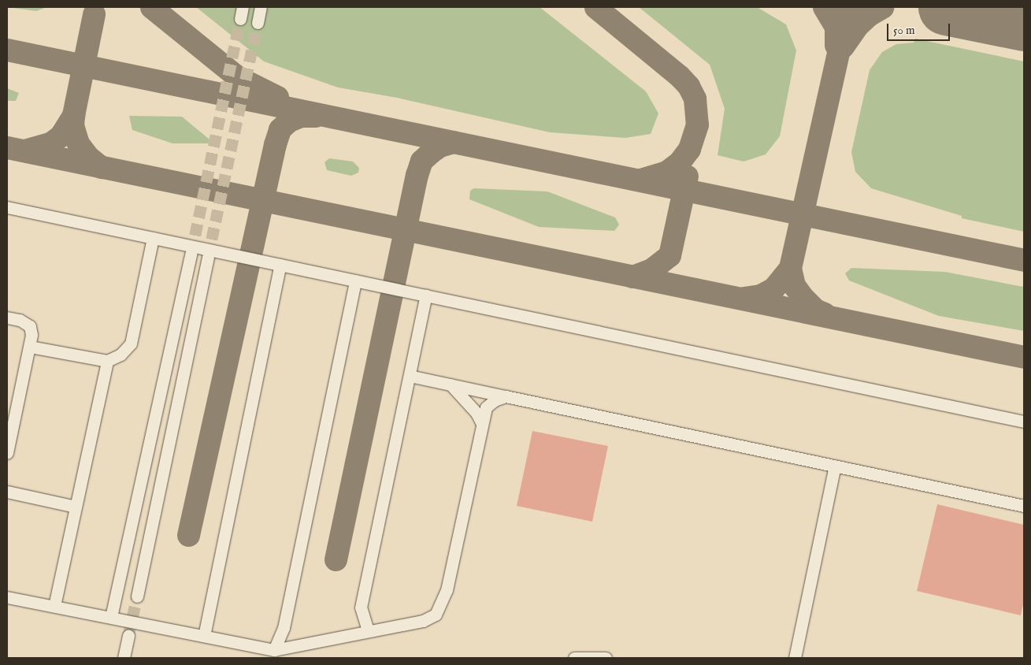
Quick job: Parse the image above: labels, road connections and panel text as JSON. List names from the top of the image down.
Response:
{
  "scale_bar": "50 m"
}
